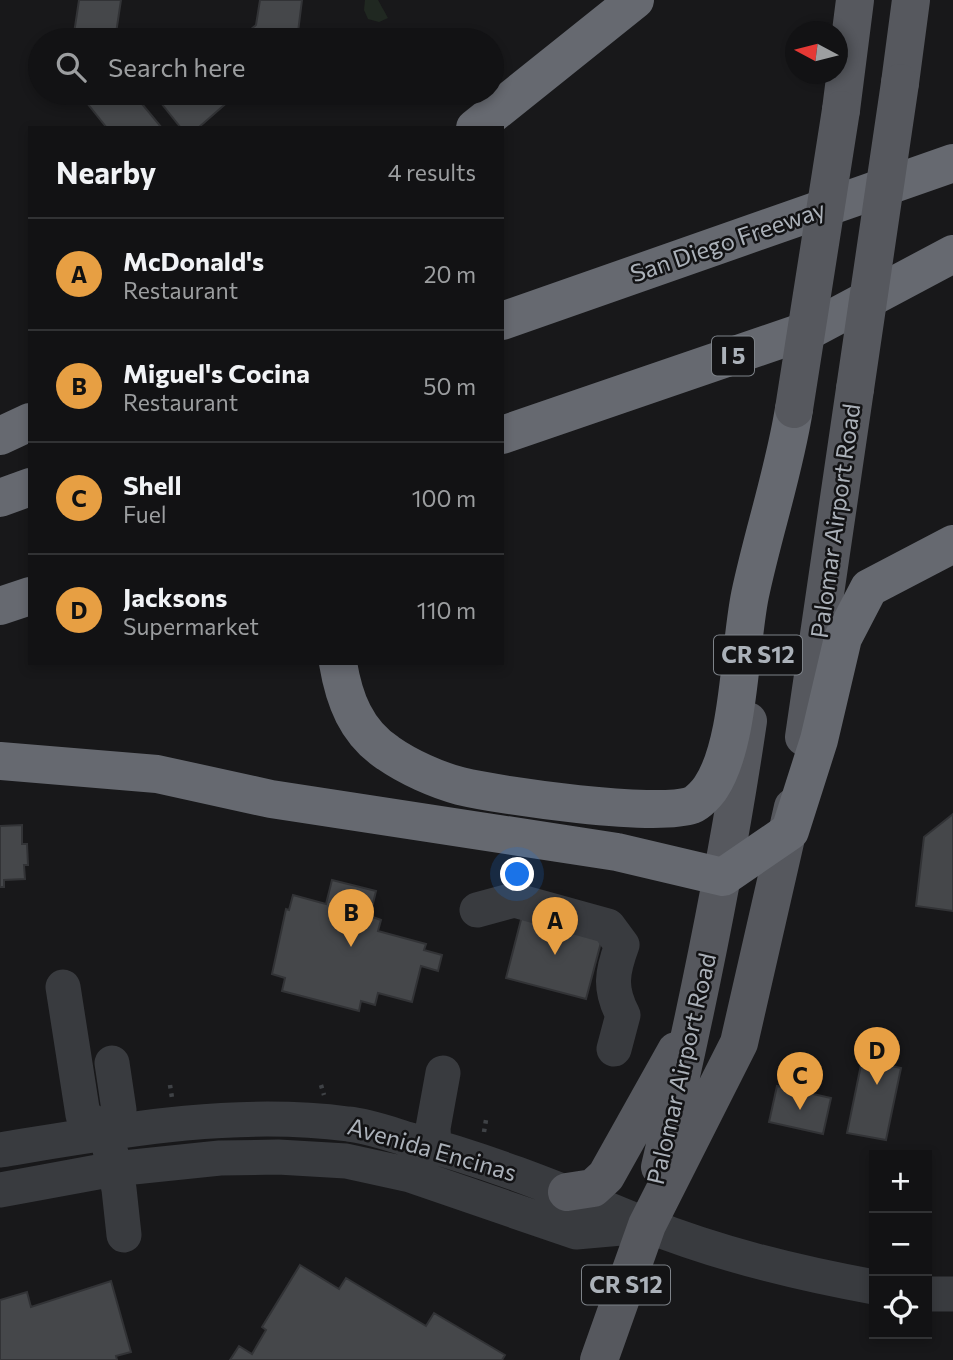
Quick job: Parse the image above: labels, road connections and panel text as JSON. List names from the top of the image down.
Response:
{
  "streets": {
    "highway": ["San Diego Freeway", "I 5"],
    "main road": ["Palomar Airport Road", "CR S12"],
    "street": ["Avenida Encinas"]
  },
  "crossings": [
    ["Palomar Airport Road", "Avenida Encinas"]
  ],
  "north": "left",
  "page": {
    "search": "Search here",
    "heading": ["Nearby", "4 results"],
    "list": [
      {
        "mark": "A",
        "name": "McDonald's",
        "note": "Restaurant",
        "value": "20 m"
      },
      {
        "mark": "B",
        "name": "Miguel's Cocina",
        "note": "Restaurant",
        "value": "50 m"
      },
      {
        "mark": "C",
        "name": "Shell",
        "note": "Fuel",
        "value": "100 m"
      },
      {
        "mark": "D",
        "name": "Jacksons",
        "note": "Supermarket",
        "value": "110 m"
      }
    ],
    "pins": [
      "B",
      "A",
      "D",
      "C"
    ],
    "map_buttons": ["+", "−"]
  }
}
